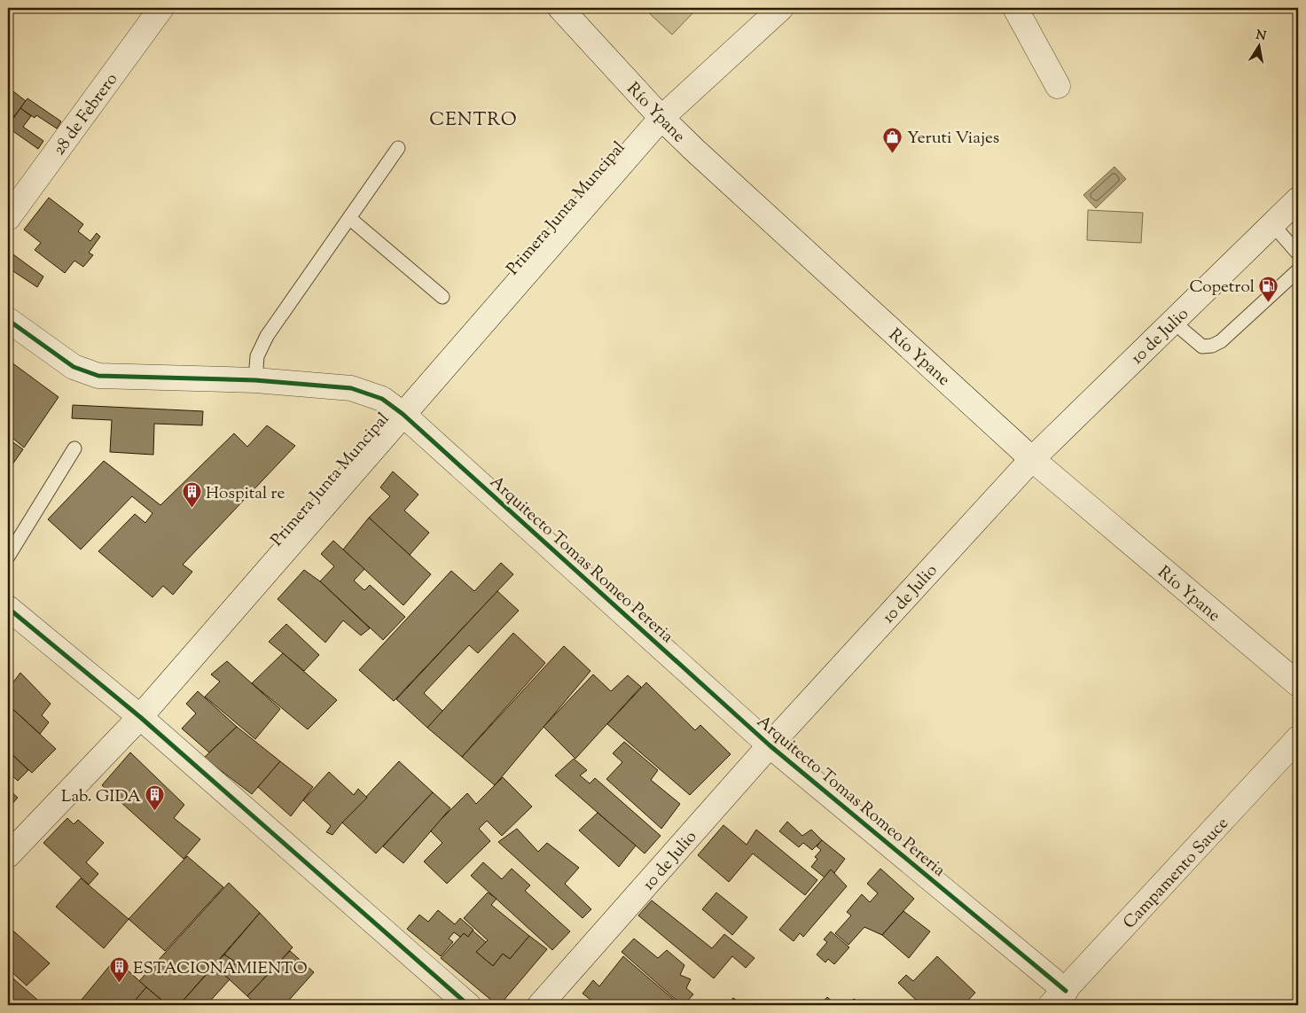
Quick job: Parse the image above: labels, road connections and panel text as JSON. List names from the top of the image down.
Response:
{
  "streets": {
    "street": [
      "Río Ypane",
      "28 de Febrero",
      "Primera Junta Muncipal",
      "10 de Julio",
      "Arquitecto Tomas Romeo Pereria",
      "Campamento Sauce"
    ]
  },
  "crossings": [
    ["Río Ypane", "Primera Junta Muncipal"],
    ["Río Ypane", "10 de Julio"],
    ["Primera Junta Muncipal", "Arquitecto Tomas Romeo Pereria"],
    ["10 de Julio", "Arquitecto Tomas Romeo Pereria"],
    ["Arquitecto Tomas Romeo Pereria", "Campamento Sauce"]
  ],
  "districts": ["CENTRO"],
  "places": {
    "shop": ["Yeruti Viajes"],
    "fuel station": ["Copetrol"],
    "building": ["Hospital re", "Lab. GIDA", "ESTACIONAMIENTO"]
  },
  "north": "top"
}
